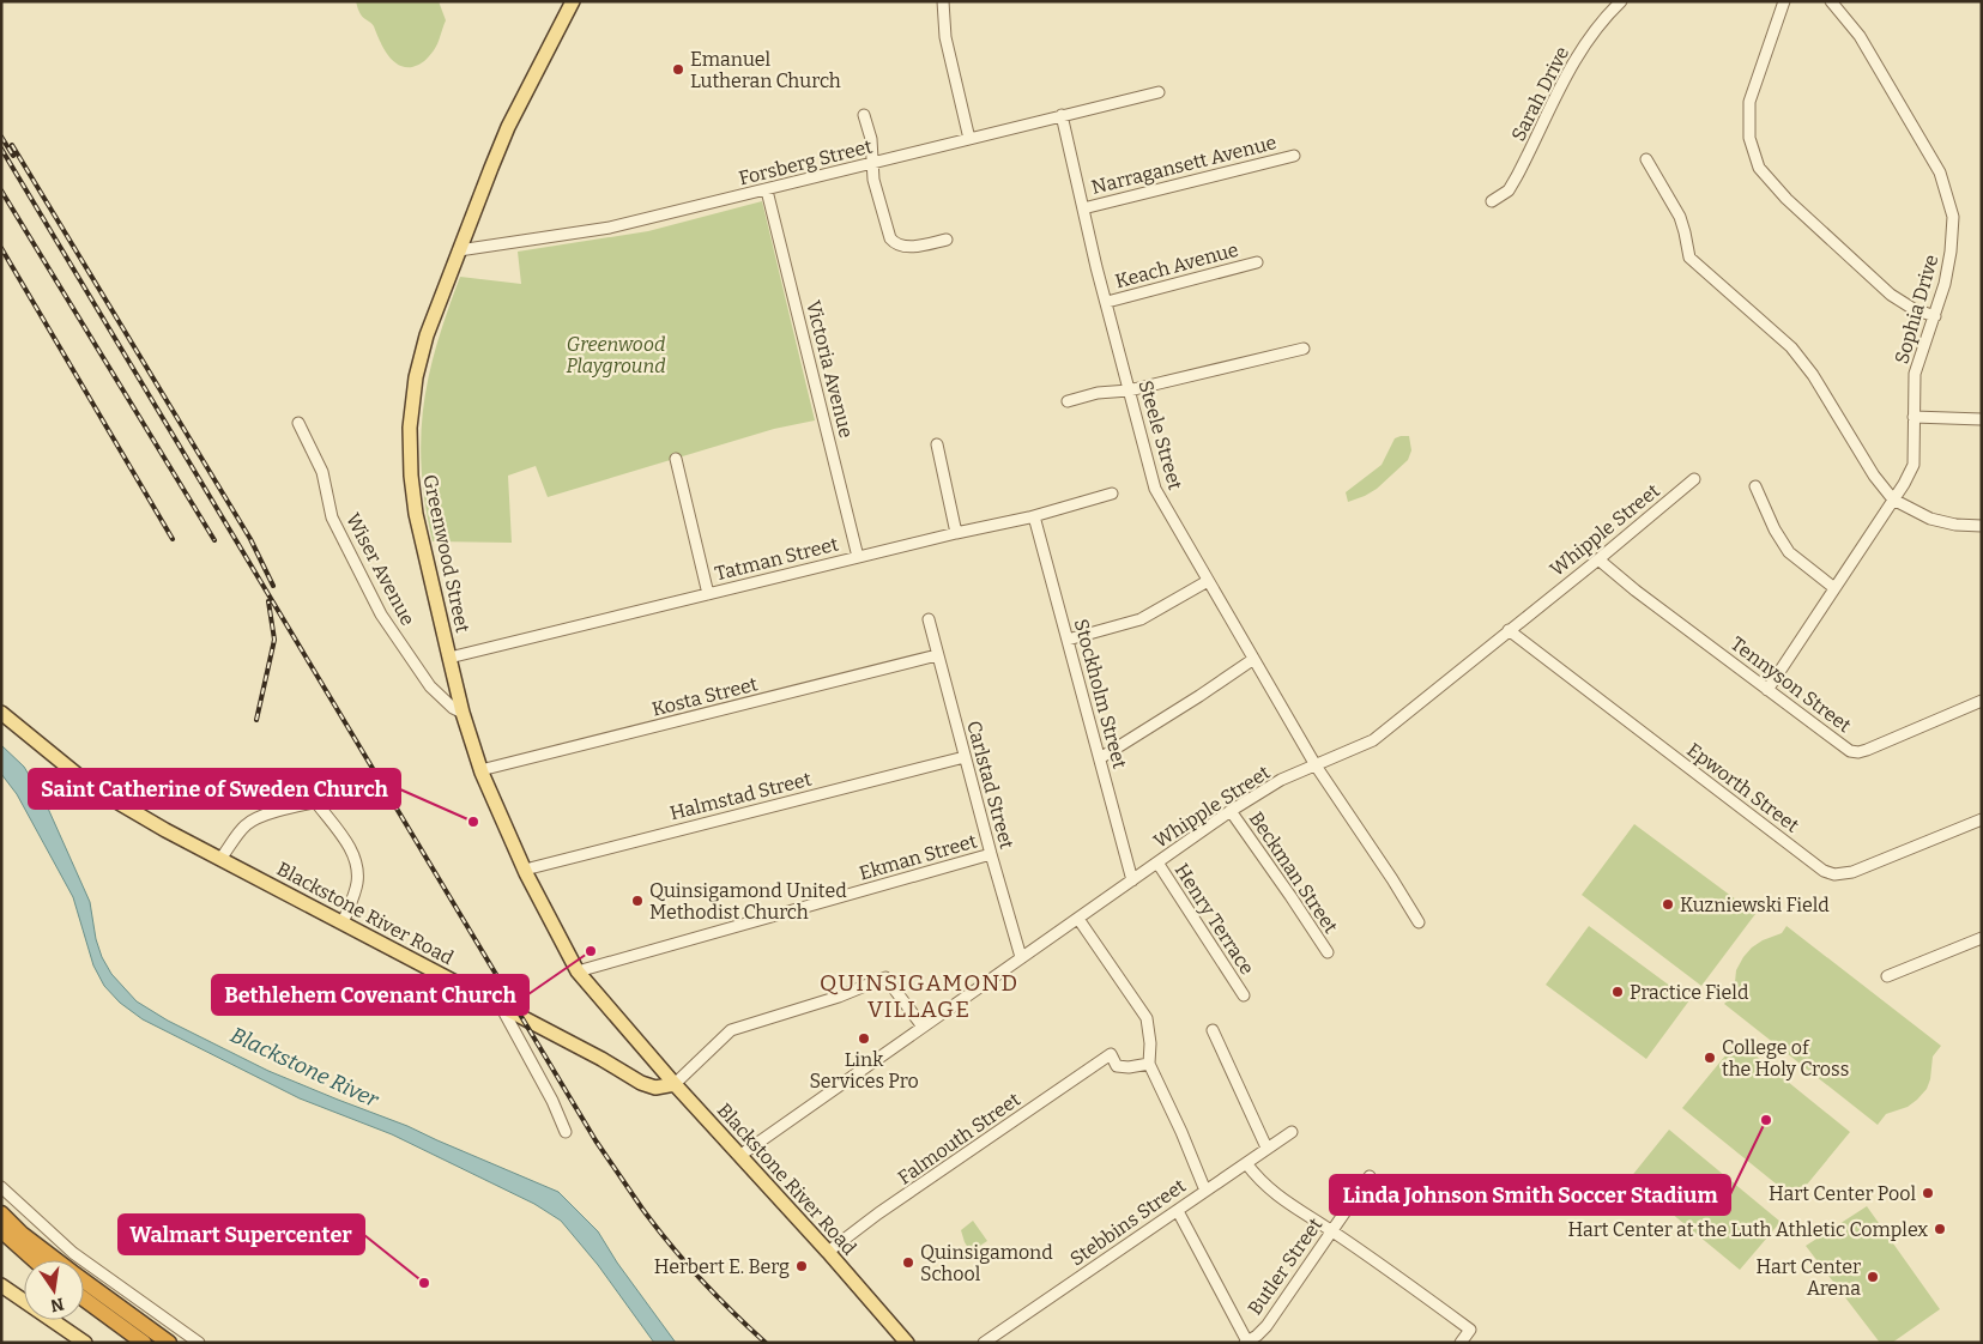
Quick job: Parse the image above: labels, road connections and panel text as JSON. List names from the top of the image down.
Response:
{
  "streets": {
    "main road": ["Greenwood Street", "Blackstone River Road"],
    "street": [
      "Sarah Drive",
      "Forsberg Street",
      "Narragansett Avenue",
      "Keach Avenue",
      "Sophia Drive",
      "Victoria Avenue",
      "Steele Street",
      "Whipple Street",
      "Tatman Street",
      "Wiser Avenue",
      "Tennyson Street",
      "Stockholm Street",
      "Kosta Street",
      "Carlstad Street",
      "Epworth Street",
      "Halmstad Street",
      "Ekman Street",
      "Beckman Street",
      "Henry Terrace",
      "Falmouth Street",
      "Stebbins Street",
      "Butler Street"
    ]
  },
  "crossings": [
    ["Forsberg Street", "Victoria Avenue"],
    ["Forsberg Street", "Steele Street"],
    ["Forsberg Street", "Greenwood Street"],
    ["Narragansett Avenue", "Steele Street"],
    ["Keach Avenue", "Steele Street"],
    ["Sophia Drive", "Tennyson Street"],
    ["Victoria Avenue", "Tatman Street"],
    ["Steele Street", "Whipple Street"],
    ["Whipple Street", "Tennyson Street"],
    ["Whipple Street", "Stockholm Street"],
    ["Whipple Street", "Carlstad Street"],
    ["Whipple Street", "Epworth Street"],
    ["Whipple Street", "Beckman Street"],
    ["Whipple Street", "Blackstone River Road"],
    ["Whipple Street", "Henry Terrace"],
    ["Greenwood Street", "Tatman Street"],
    ["Greenwood Street", "Wiser Avenue"],
    ["Greenwood Street", "Kosta Street"],
    ["Greenwood Street", "Halmstad Street"],
    ["Greenwood Street", "Ekman Street"],
    ["Greenwood Street", "Blackstone River Road"],
    ["Tatman Street", "Stockholm Street"],
    ["Kosta Street", "Carlstad Street"],
    ["Carlstad Street", "Halmstad Street"],
    ["Carlstad Street", "Ekman Street"],
    ["Blackstone River Road", "Falmouth Street"]
  ],
  "districts": ["QUINSIGAMOND VILLAGE"],
  "water": ["Blackstone River"],
  "parks": ["Greenwood Playground"],
  "places": [
    "Emanuel Lutheran Church",
    "Saint Catherine of Sweden Church",
    "Quinsigamond United Methodist Church",
    "Kuzniewski Field",
    "Bethlehem Covenant Church",
    "Practice Field",
    "Link Services Pro",
    "College of the Holy Cross",
    "Linda Johnson Smith Soccer Stadium",
    "Hart Center Pool",
    "Hart Center at the Luth Athletic Complex",
    "Quinsigamond School",
    "Herbert E. Berg",
    "Hart Center Arena",
    "Walmart Supercenter"
  ],
  "north": "bottom"
}
